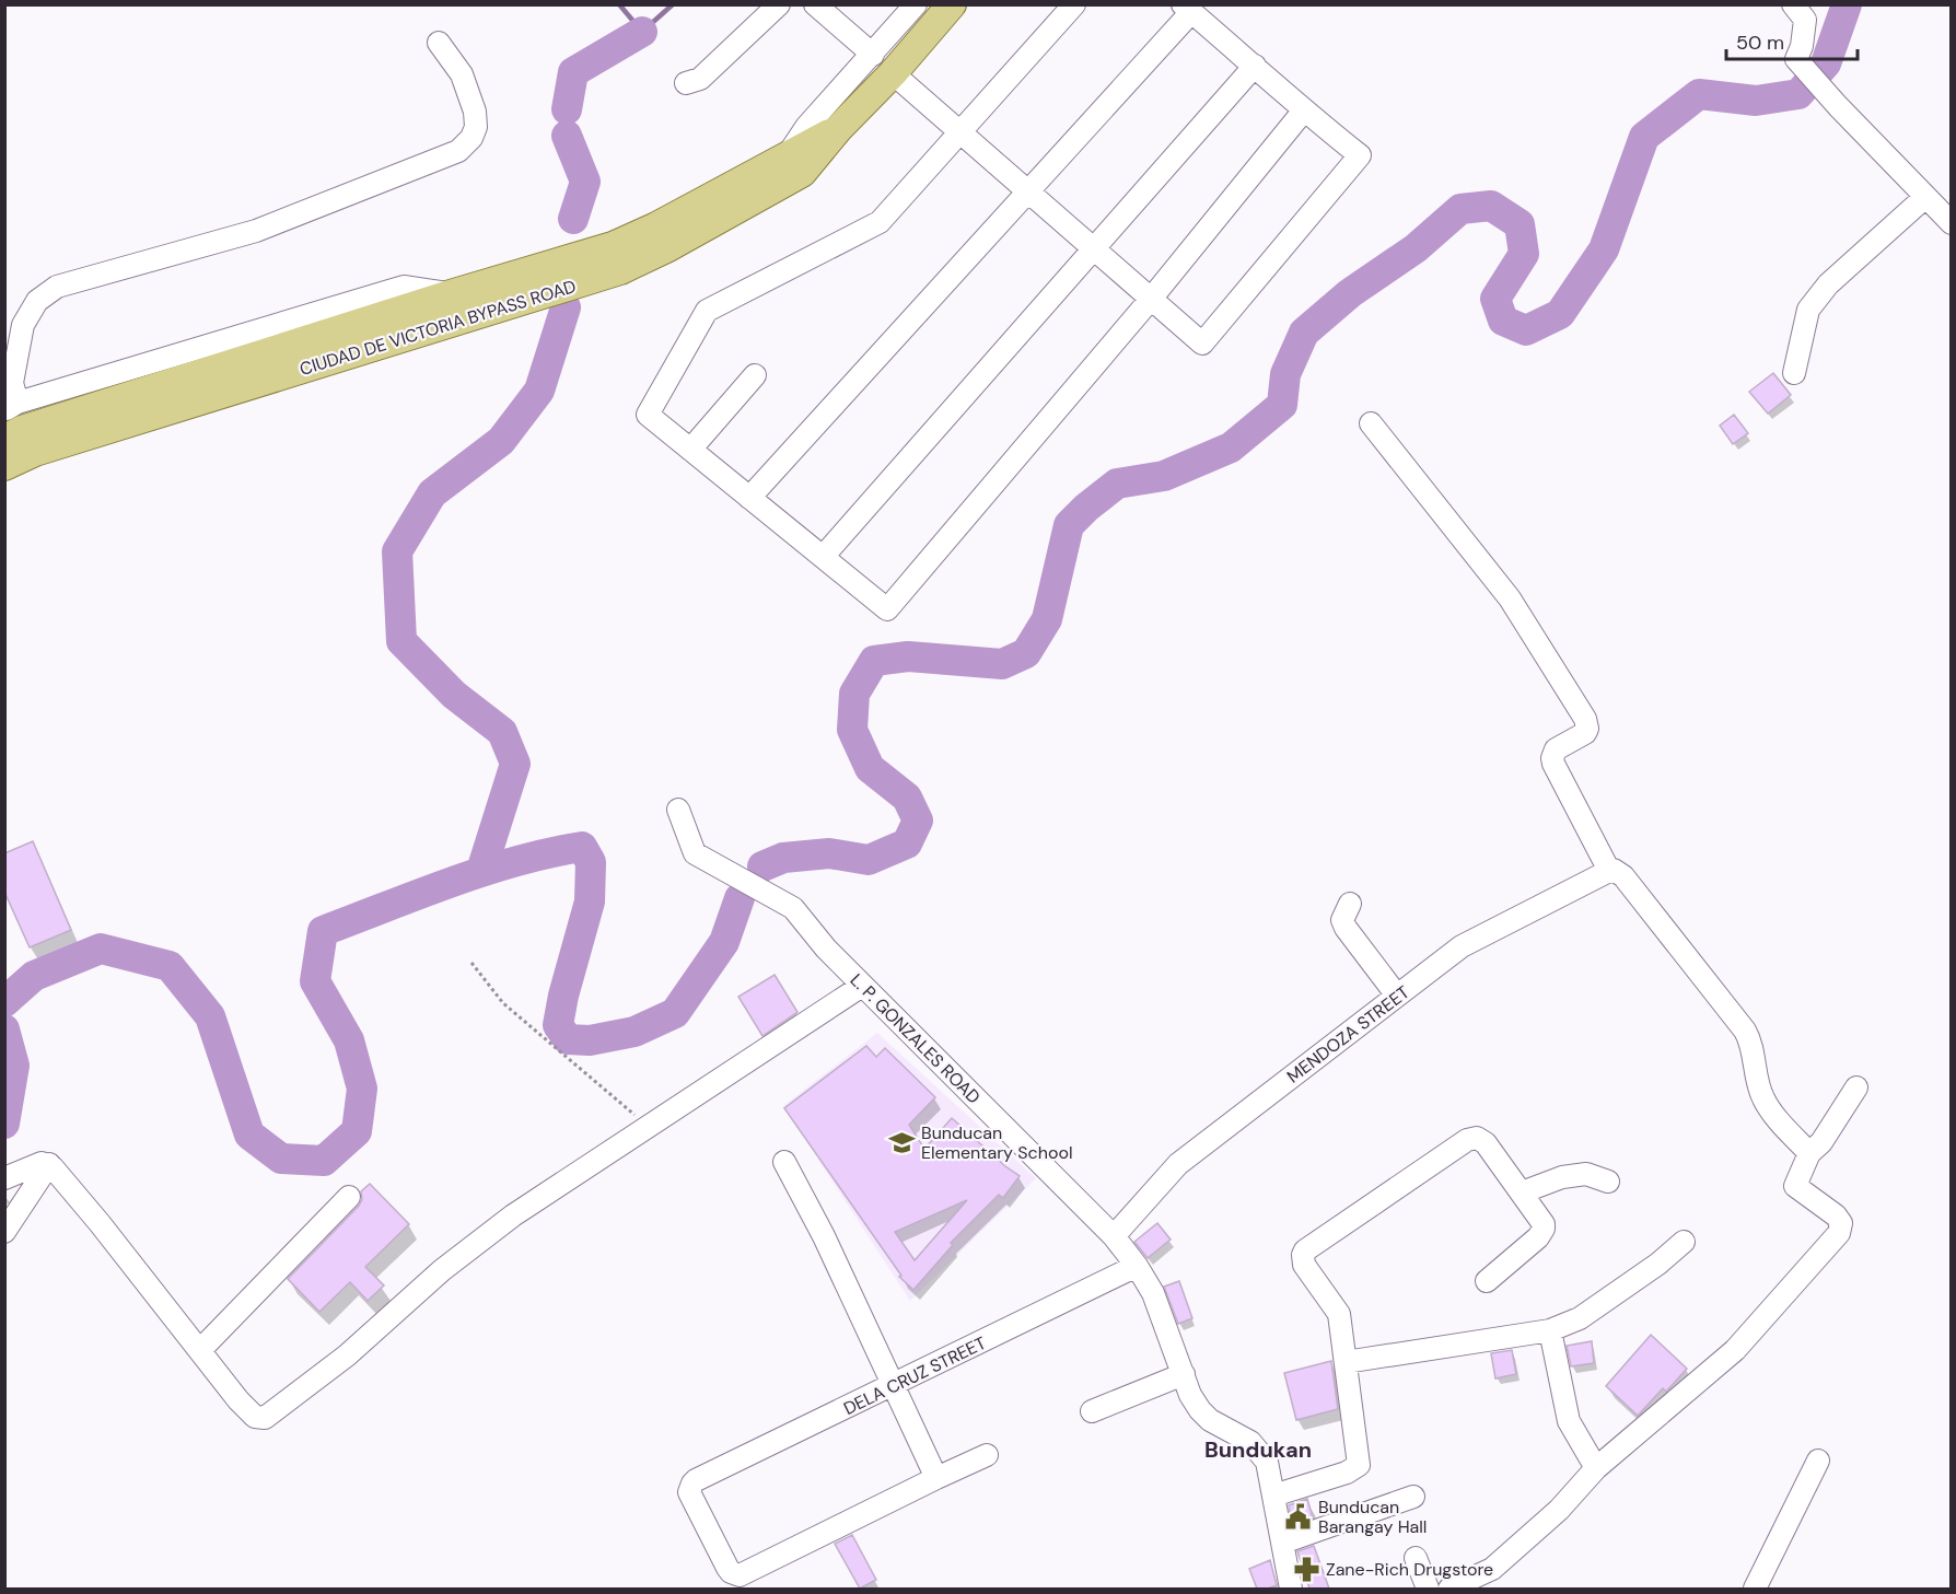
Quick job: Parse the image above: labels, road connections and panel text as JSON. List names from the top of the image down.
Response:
{
  "streets": {
    "main road": ["CIUDAD DE VICTORIA BYPASS ROAD"],
    "street": ["MENDOZA STREET", "L. P. GONZALES ROAD", "DELA CRUZ STREET"]
  },
  "crossings": [
    ["MENDOZA STREET", "L. P. GONZALES ROAD"],
    ["L. P. GONZALES ROAD", "DELA CRUZ STREET"]
  ],
  "districts": ["Bundukan"],
  "places": {
    "school or university": ["Bunducan Elementary School"],
    "public building": ["Bunducan Barangay Hall"],
    "pharmacy": ["Zane-Rich Drugstore"]
  },
  "scale_bar": "50 m"
}
